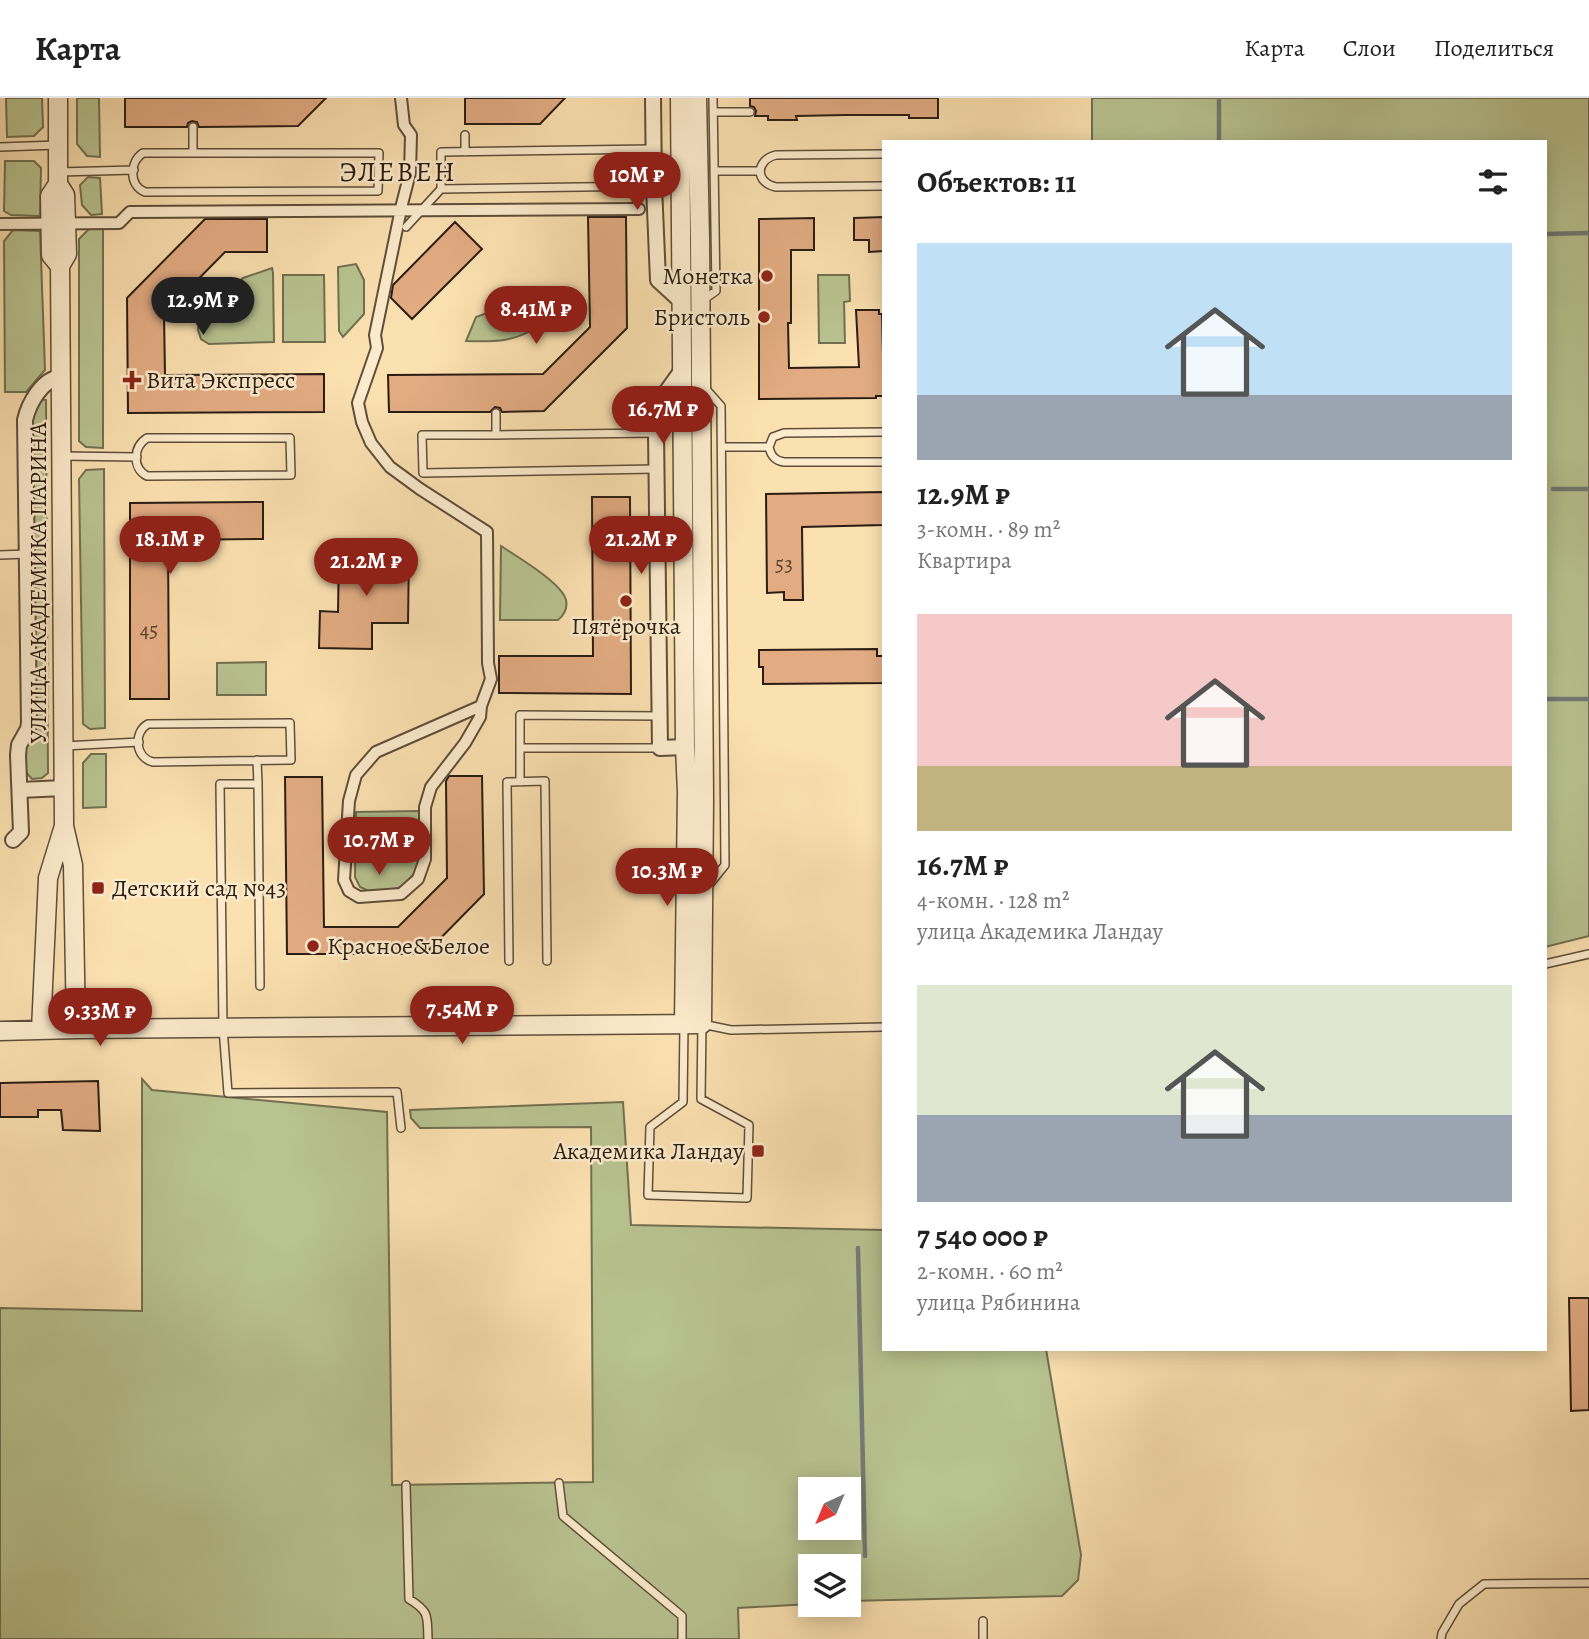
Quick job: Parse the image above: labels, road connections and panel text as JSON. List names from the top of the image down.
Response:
{
  "streets": {
    "street": ["УЛИЦА АКАДЕМИКА ПАРИНА"]
  },
  "districts": ["ЭЛЕВЕН"],
  "places": {
    "other": [
      "Монетка",
      "Бристоль",
      "Пятёрочка",
      "Красное&Белое"
    ],
    "health": ["Вита Экспресс"],
    "transit": ["Детский сад №43", "Академика Ландау"]
  },
  "house_numbers": ["53", "45"],
  "north": "bottom left",
  "page": {
    "header": "Карта",
    "nav": ["Карта", "Слои", "Поделиться"],
    "heading": "Объектов: 11",
    "price": [
      "10M ₽",
      "12.9M ₽",
      "8.41M ₽",
      "16.7M ₽",
      "18.1M ₽",
      "21.2M ₽",
      "21.2M ₽",
      "10.7M ₽",
      "10.3M ₽",
      "7.54M ₽",
      "9.33M ₽"
    ],
    "list": [
      {
        "name": "12.9M ₽",
        "note": "3-комн. · 89 m² · Квартира"
      },
      {
        "name": "16.7M ₽",
        "note": "4-комн. · 128 m² · улица Академика Ландау"
      },
      {
        "name": "7 540 000 ₽",
        "note": "2-комн. · 60 m² · улица Рябинина"
      }
    ]
  }
}
